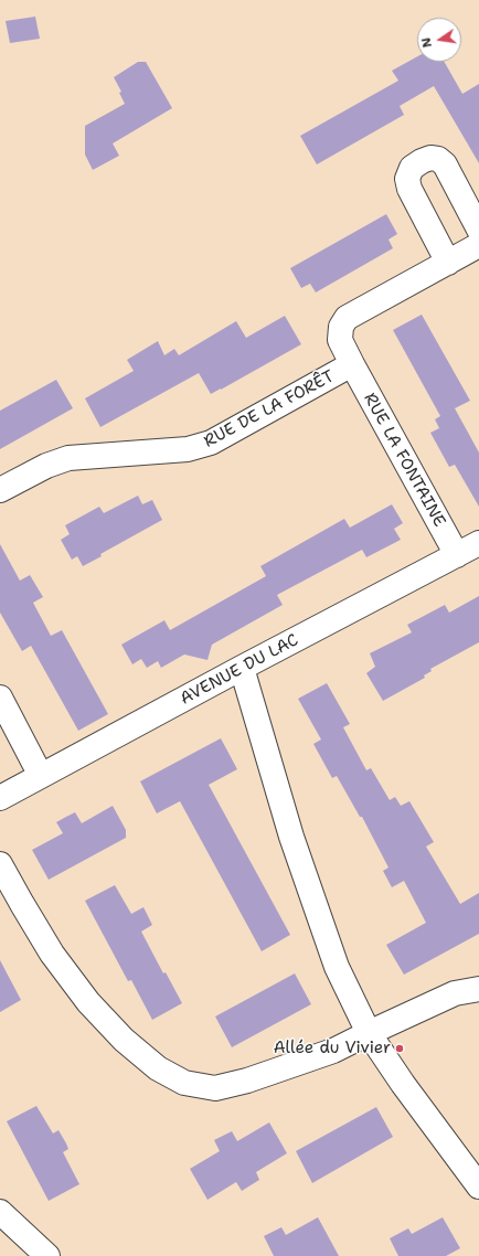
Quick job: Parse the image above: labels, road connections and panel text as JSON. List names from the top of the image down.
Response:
{
  "streets": {
    "street": ["RUE DE LA FORÊT", "RUE LA FONTAINE", "AVENUE DU LAC"]
  },
  "crossings": [
    ["RUE DE LA FORÊT", "RUE LA FONTAINE"],
    ["RUE LA FONTAINE", "AVENUE DU LAC"]
  ],
  "places": ["Allée du Vivier"],
  "north": "left"
}
